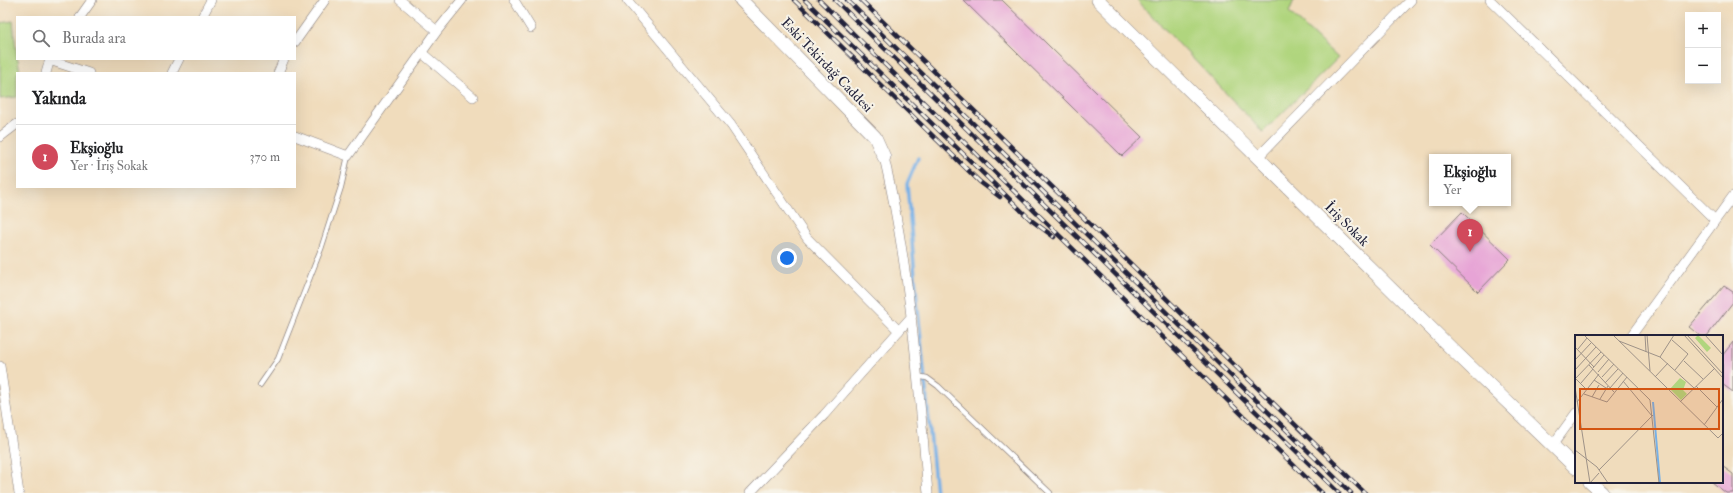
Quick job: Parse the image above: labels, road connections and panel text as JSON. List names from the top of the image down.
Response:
{
  "streets": {
    "main road": ["Eski Tekirdağ Caddesi", "İriş Sokak"]
  },
  "page": {
    "map_buttons": ["+", "−"],
    "search": "Burada ara",
    "heading": "Yakında",
    "list": [
      {
        "mark": "1",
        "name": "Ekşioğlu",
        "note": "Yer · İriş Sokak",
        "value": "370 m"
      }
    ],
    "popup": ["Ekşioğlu", "Yer"],
    "pins": "1"
  }
}
